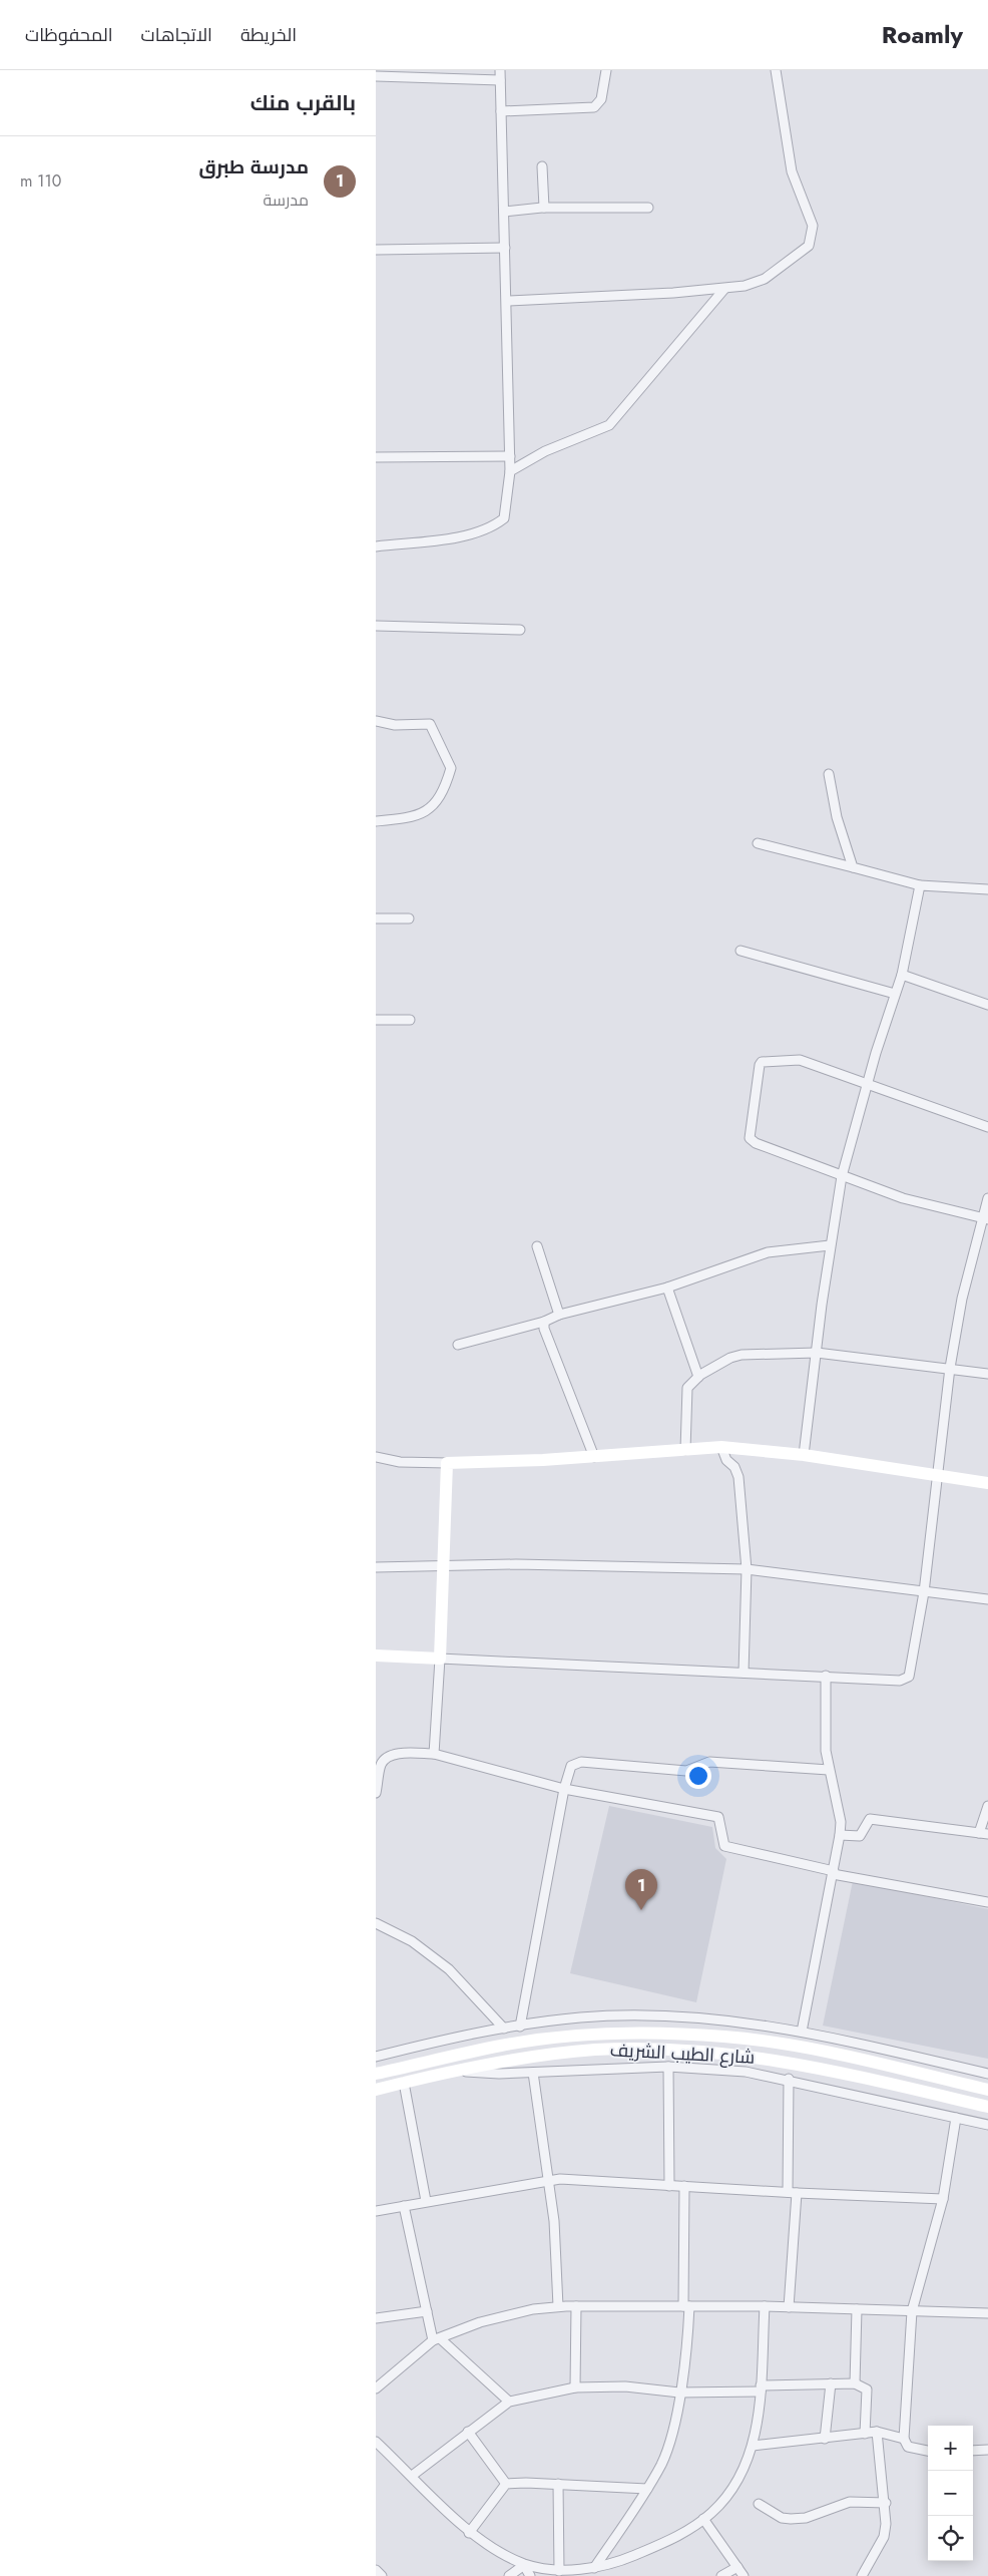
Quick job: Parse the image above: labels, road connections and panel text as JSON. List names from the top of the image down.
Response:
{
  "streets": {
    "main road": ["شارع الطيب الشريف"]
  },
  "page": {
    "header": "Roamly",
    "nav": ["الخريطة", "الاتجاهات", "المحفوظات"],
    "heading": "بالقرب منك",
    "list": [
      {
        "mark": "1",
        "name": "مدرسة طبرق",
        "note": "مدرسة",
        "value": "110 m"
      }
    ],
    "pins": "1",
    "map_buttons": ["+", "−"]
  }
}
